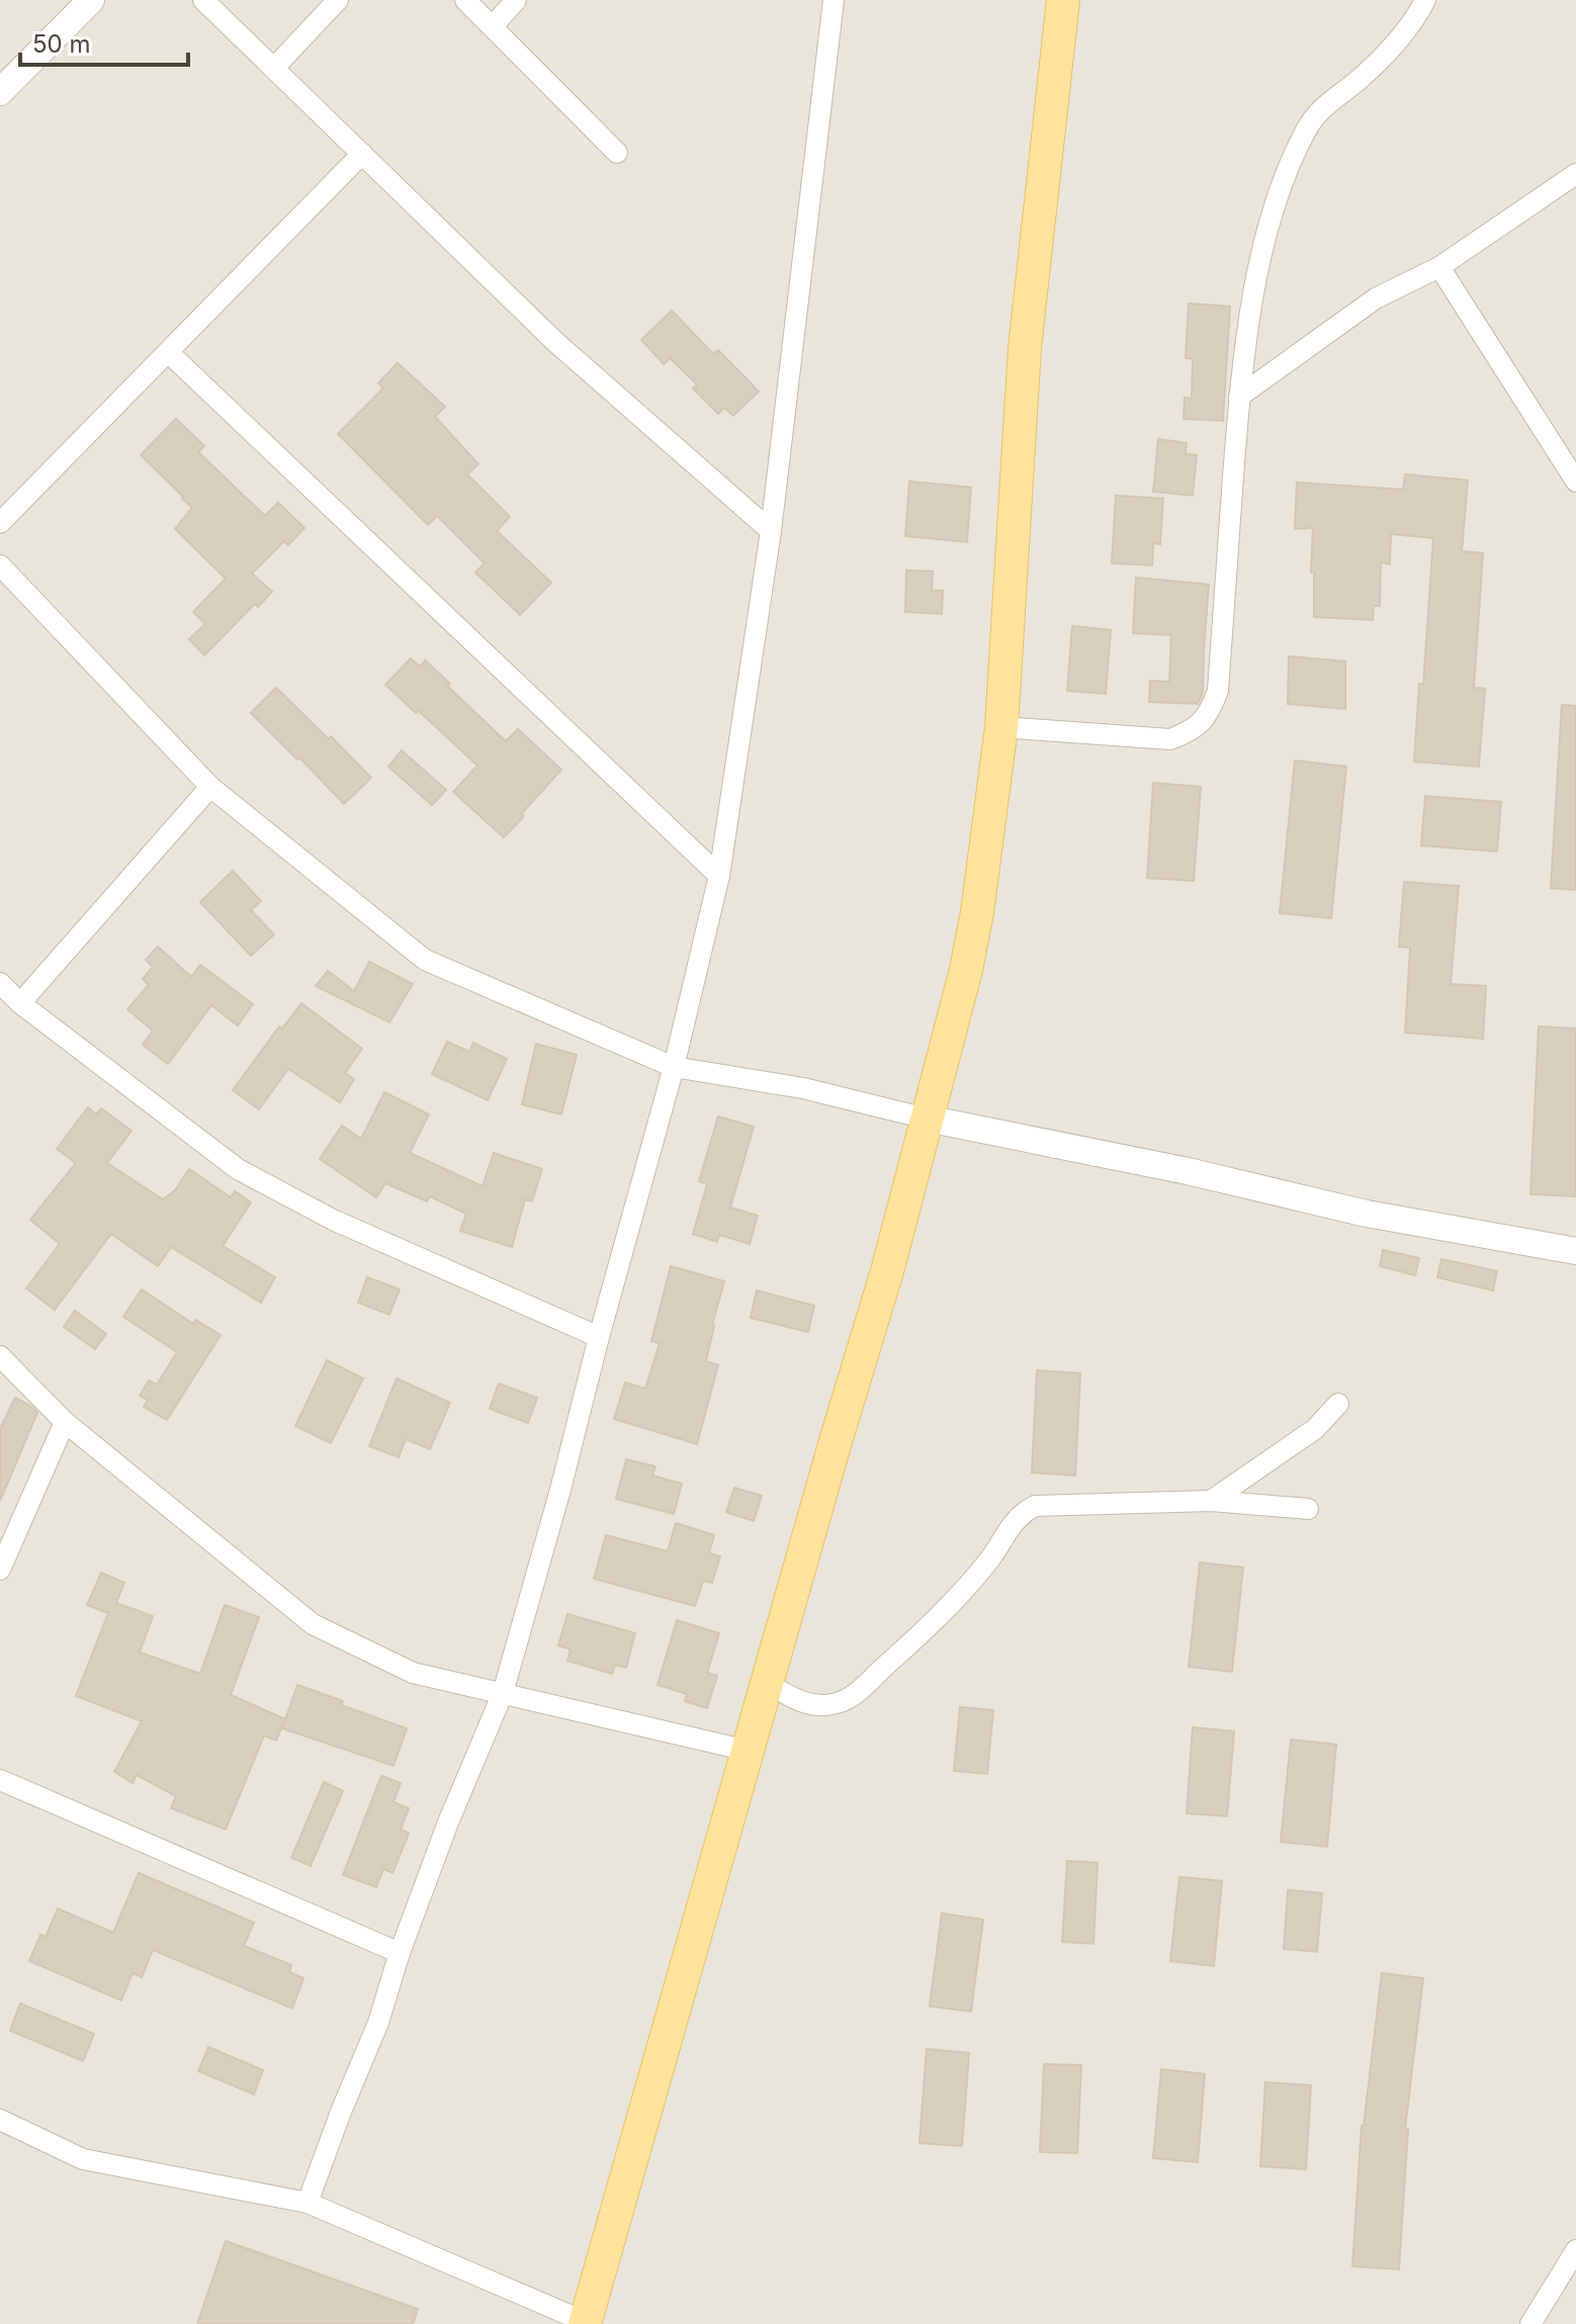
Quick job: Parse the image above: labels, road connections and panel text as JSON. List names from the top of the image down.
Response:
{
  "scale_bar": "50 m"
}
